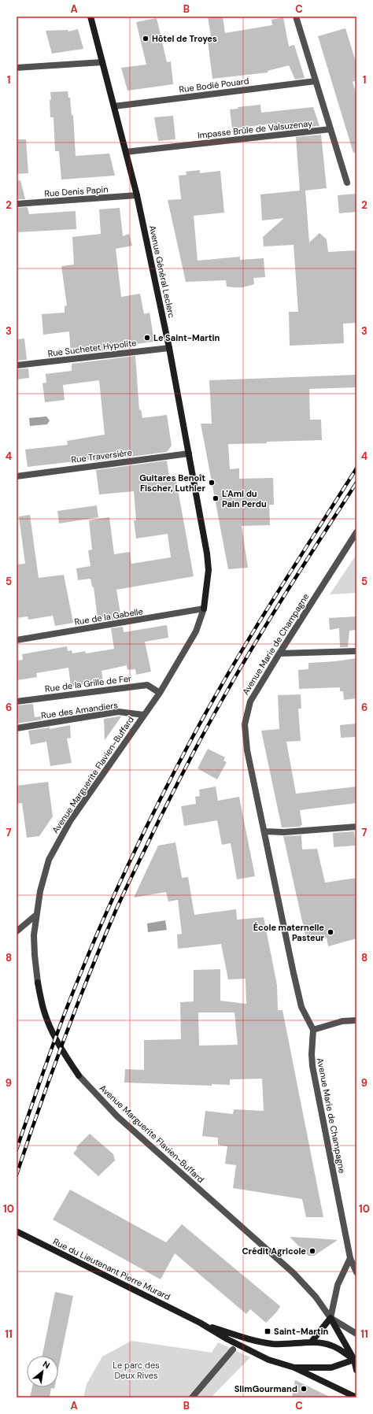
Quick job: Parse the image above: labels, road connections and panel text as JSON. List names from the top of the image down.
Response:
{
  "streets": {
    "main road": ["Avenue Général Leclerc", "Avenue Marguerite Flavien-Buffard", "Rue du Lieutenant Pierre Murard"],
    "street": [
      "Rue Bodié Pouard",
      "Impasse Brûle de Valsuzenay",
      "Rue Denis Papin",
      "Rue Suchetet Hypolite",
      "Rue Traversière",
      "Rue de la Gabelle",
      "Avenue Marie de Champagne",
      "Rue de la Grille de Fer",
      "Rue des Amandiers"
    ]
  },
  "crossings": [
    ["Rue Bodié Pouard", "Avenue Général Leclerc"],
    ["Impasse Brûle de Valsuzenay", "Avenue Général Leclerc"],
    ["Rue Denis Papin", "Avenue Général Leclerc"],
    ["Avenue Général Leclerc", "Rue Suchetet Hypolite"],
    ["Avenue Général Leclerc", "Rue Traversière"],
    ["Avenue Général Leclerc", "Rue de la Gabelle"],
    ["Avenue Général Leclerc", "Avenue Marguerite Flavien-Buffard"],
    ["Rue de la Gabelle", "Avenue Marguerite Flavien-Buffard"],
    ["Rue de la Grille de Fer", "Avenue Marguerite Flavien-Buffard"],
    ["Rue des Amandiers", "Avenue Marguerite Flavien-Buffard"]
  ],
  "parks": ["Le parc des Deux Rives"],
  "places": {
    "other": [
      "Hôtel de Troyes",
      "Le Saint-Martin",
      "Guitares Benoît Fischer, Luthier",
      "L'Ami du Pain Perdu",
      "École maternelle Pasteur",
      "Crédit Agricole",
      "SlimGourmand"
    ],
    "transit": ["Saint-Martin"]
  },
  "north": "top right",
  "grid": {
    "columns": ["A", "B", "C"],
    "rows": [
      "1",
      "2",
      "3",
      "4",
      "5",
      "6",
      "7",
      "8",
      "9",
      "10",
      "11"
    ]
  }
}
